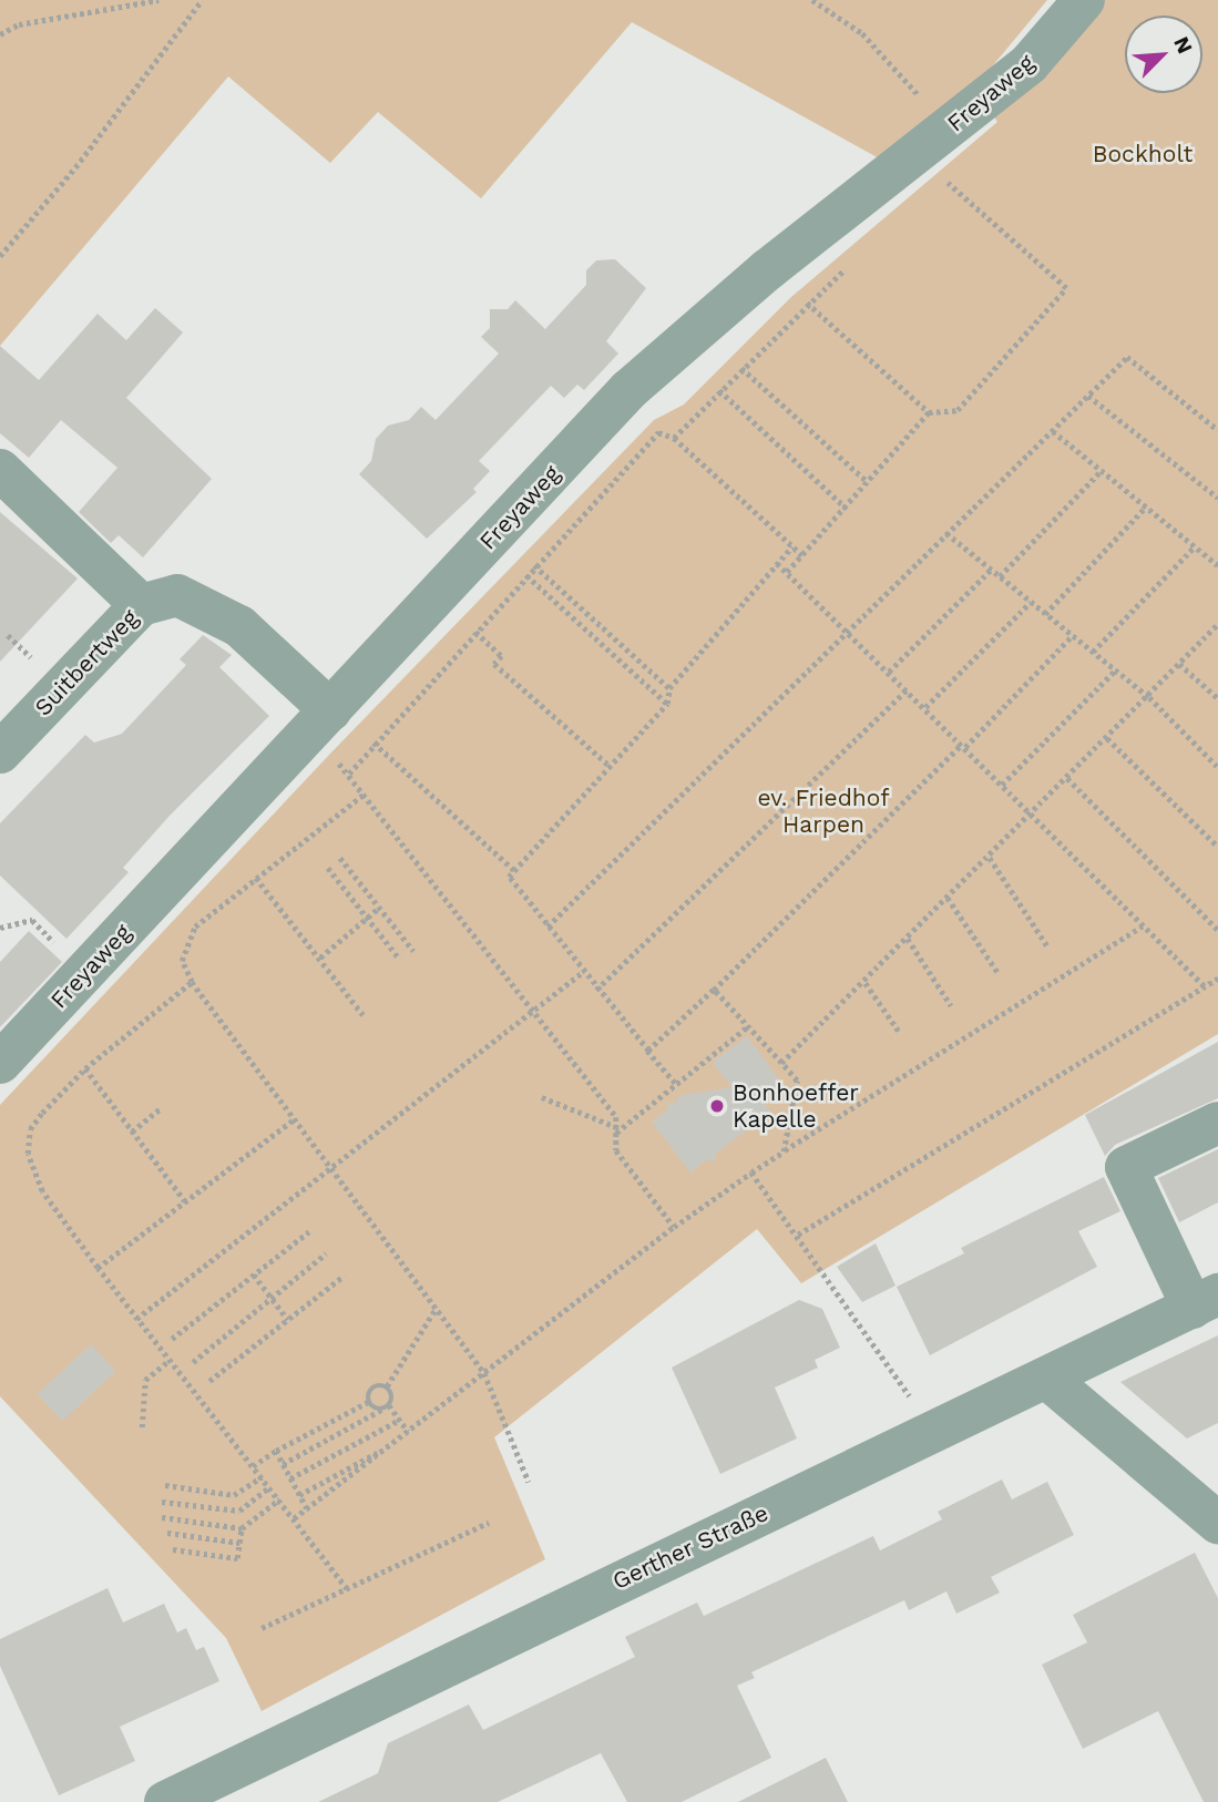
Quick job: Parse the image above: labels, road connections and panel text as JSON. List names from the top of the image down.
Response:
{
  "streets": {
    "street": ["Freyaweg", "Suitbertweg", "Gerther Straße"]
  },
  "crossings": [
    ["Freyaweg", "Suitbertweg"]
  ],
  "parks": ["Bockholt", "ev. Friedhof Harpen"],
  "places": ["Bonhoeffer Kapelle"],
  "north": "top right"
}
